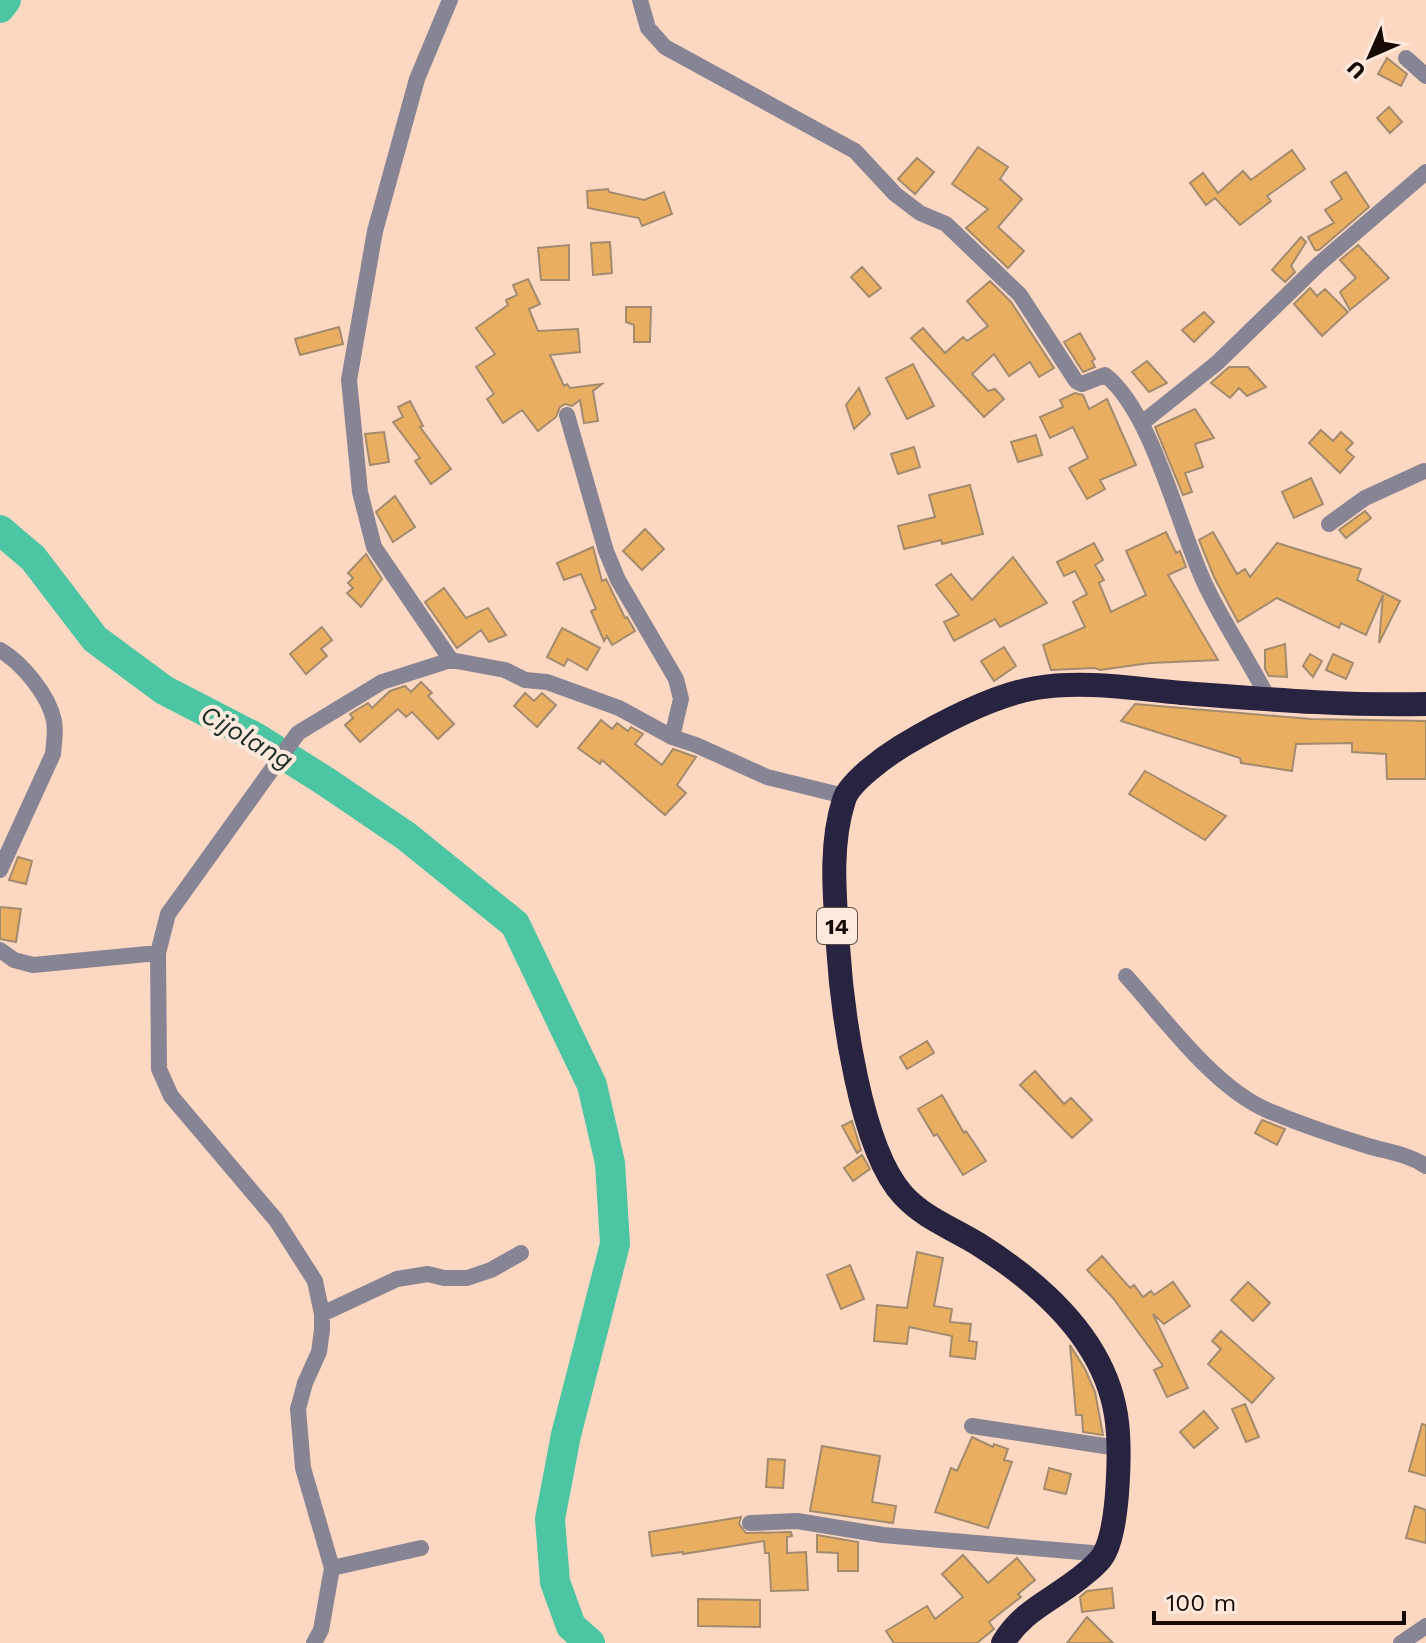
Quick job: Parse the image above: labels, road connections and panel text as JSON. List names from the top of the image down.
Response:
{
  "streets": {
    "highway": ["14"]
  },
  "water": ["Cijolang"],
  "scale_bar": "100 m",
  "north": "bottom left"
}
